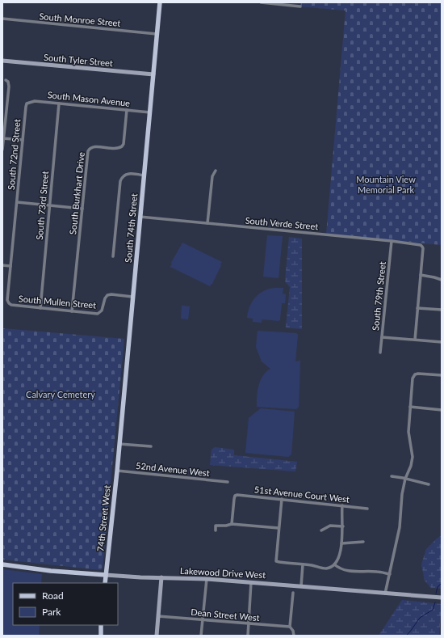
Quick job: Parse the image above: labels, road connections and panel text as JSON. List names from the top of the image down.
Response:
{
  "streets": {
    "main road": [
      "South Tyler Street",
      "South 74th Street",
      "74th Street West",
      "Lakewood Drive West"
    ],
    "street": [
      "South Monroe Street",
      "South Mason Avenue",
      "South 72nd Street",
      "South Burkhart Drive",
      "South 73rd Street",
      "South Verde Street",
      "South 79th Street",
      "South Mullen Street",
      "52nd Avenue West",
      "51st Avenue Court West",
      "Dean Street West"
    ]
  },
  "crossings": [
    ["South Monroe Street", "South 74th Street"],
    ["South Tyler Street", "South 74th Street"],
    ["South Mason Avenue", "South 72nd Street"],
    ["South Mason Avenue", "South Burkhart Drive"],
    ["South Mason Avenue", "South 73rd Street"],
    ["South Mason Avenue", "South 74th Street"],
    ["South 72nd Street", "South Mullen Street"],
    ["South Burkhart Drive", "South Mullen Street"],
    ["South 73rd Street", "South Mullen Street"],
    ["South Verde Street", "South 74th Street"],
    ["South Verde Street", "South 79th Street"],
    ["South 74th Street", "South Mullen Street"],
    ["South 74th Street", "74th Street West"],
    ["52nd Avenue West", "74th Street West"],
    ["74th Street West", "Lakewood Drive West"]
  ],
  "parks": ["Mountain View Memorial Park", "Calvary Cemetery"],
  "legend": ["Road", "Park"]
}
